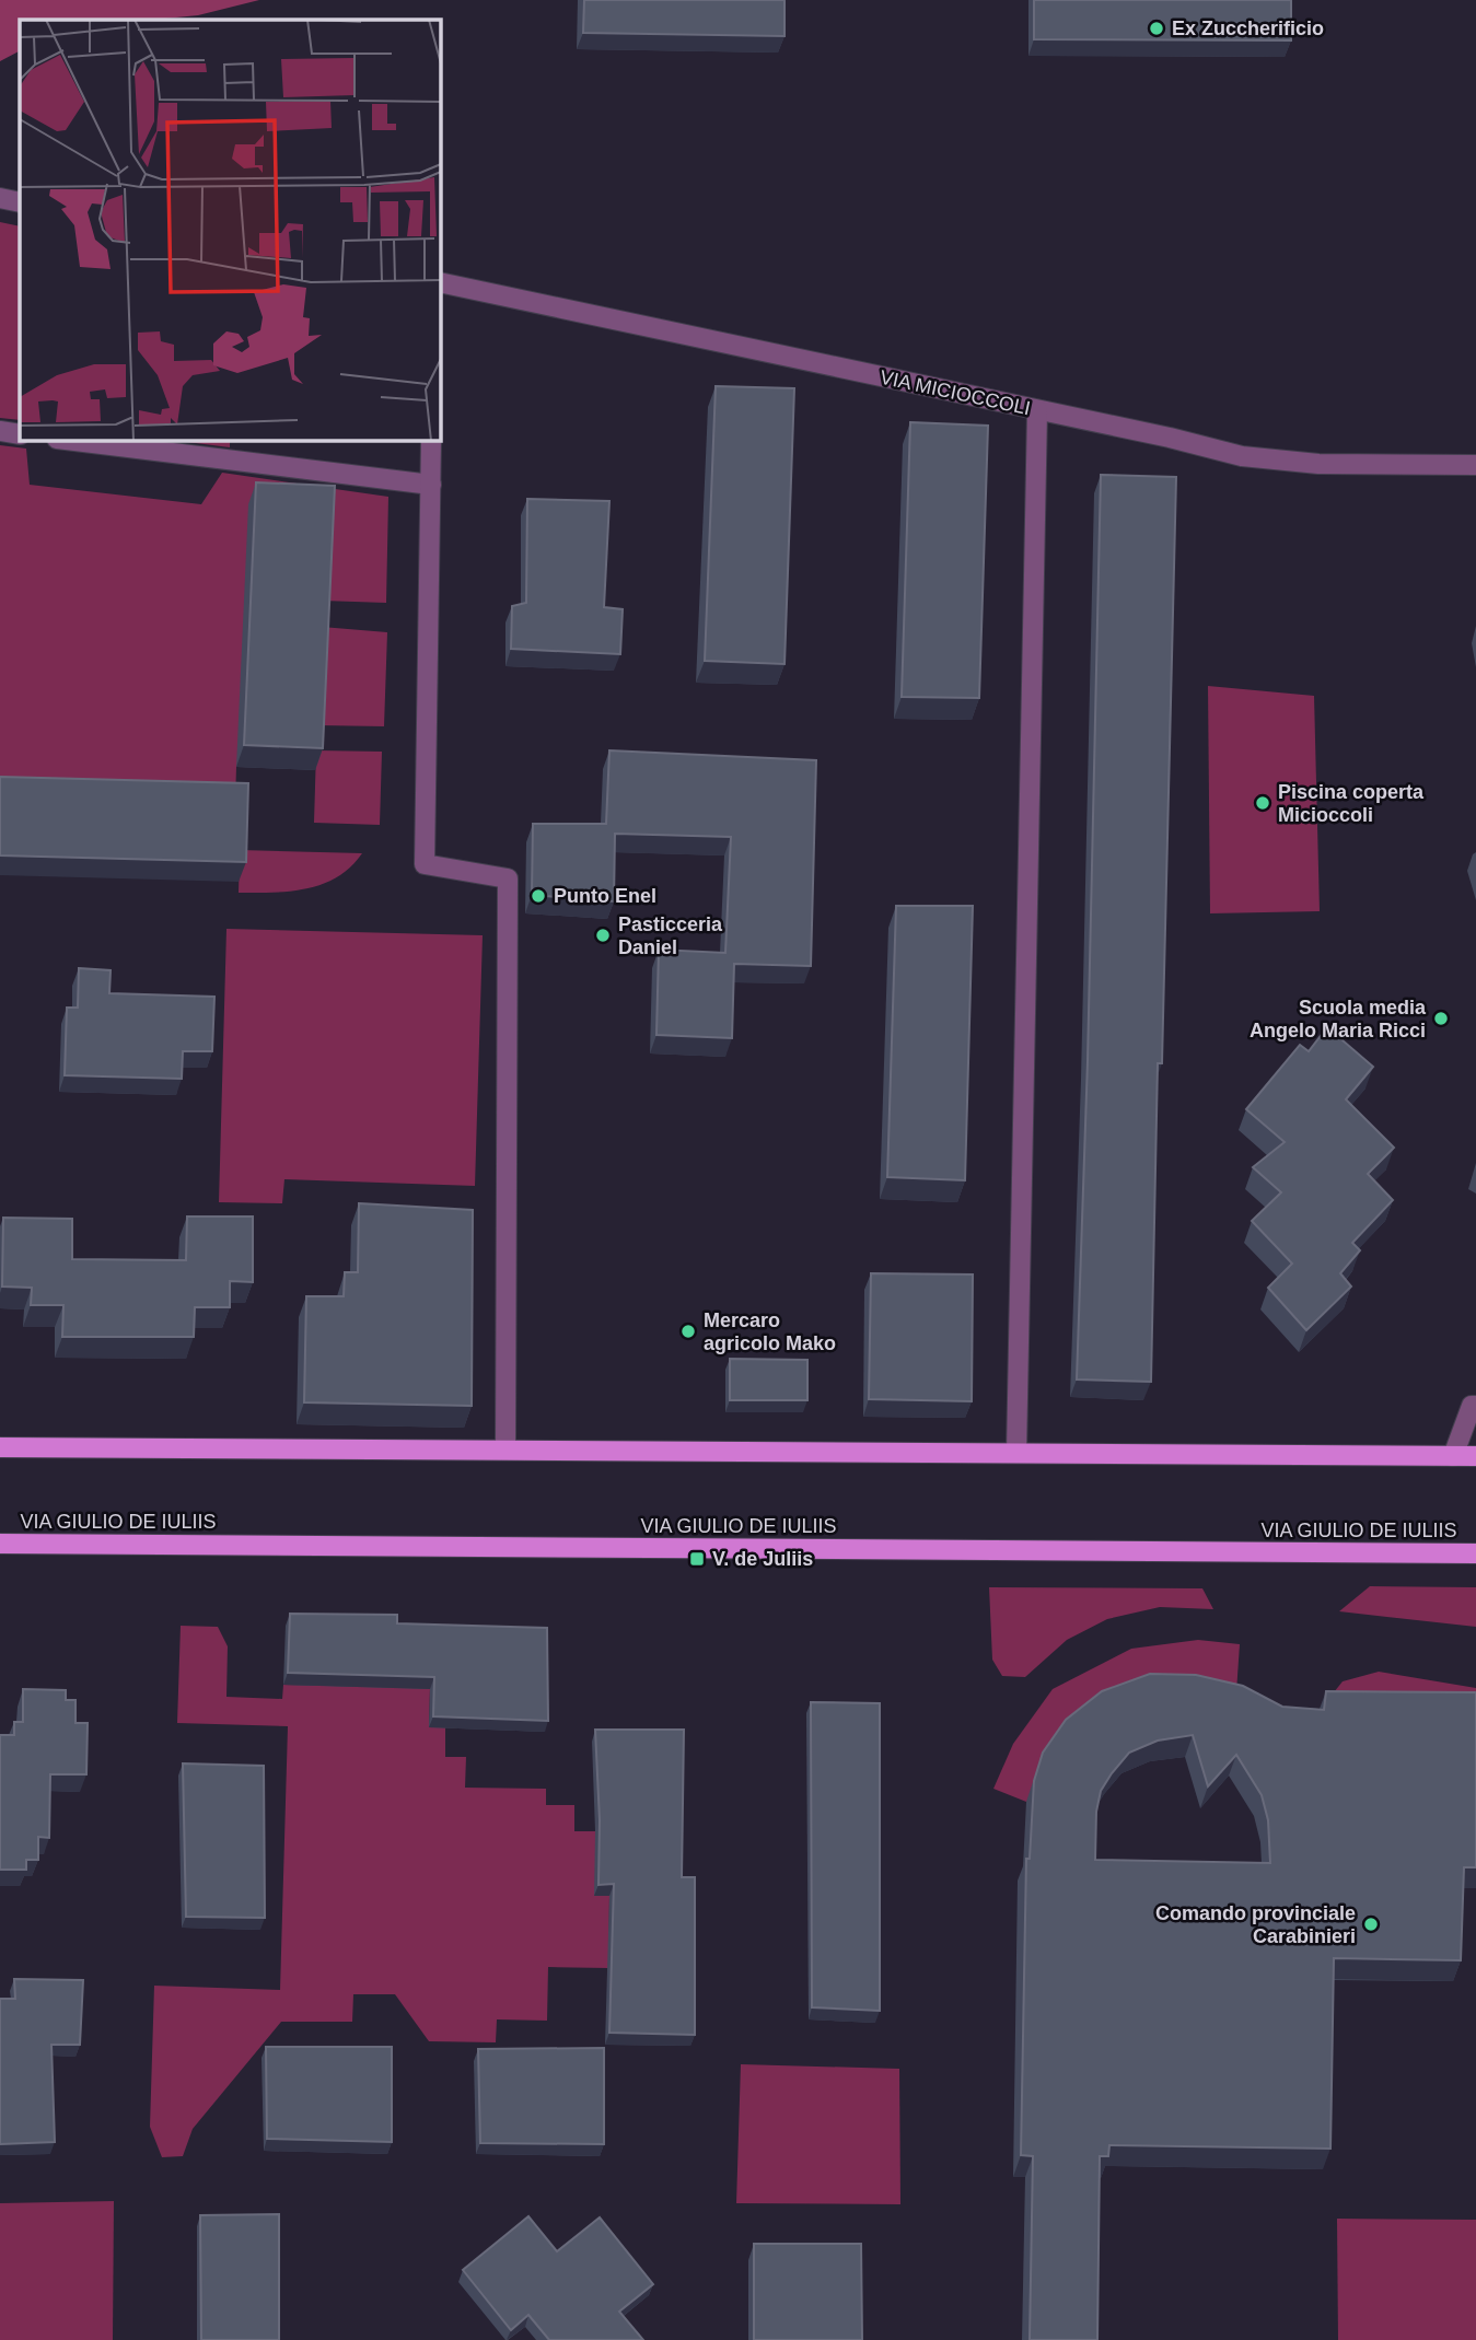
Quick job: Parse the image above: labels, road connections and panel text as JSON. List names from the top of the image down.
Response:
{
  "streets": {
    "main road": ["VIA GIULIO DE IULIIS"],
    "street": ["VIA MICIOCCOLI"]
  },
  "places": {
    "other": [
      "Ex Zuccherificio",
      "Piscina coperta Micioccoli",
      "Punto Enel",
      "Pasticceria Daniel",
      "Scuola media Angelo Maria Ricci",
      "Mercaro agricolo Mako",
      "Comando provinciale Carabinieri"
    ],
    "transit": ["V. de Juliis"]
  }
}
